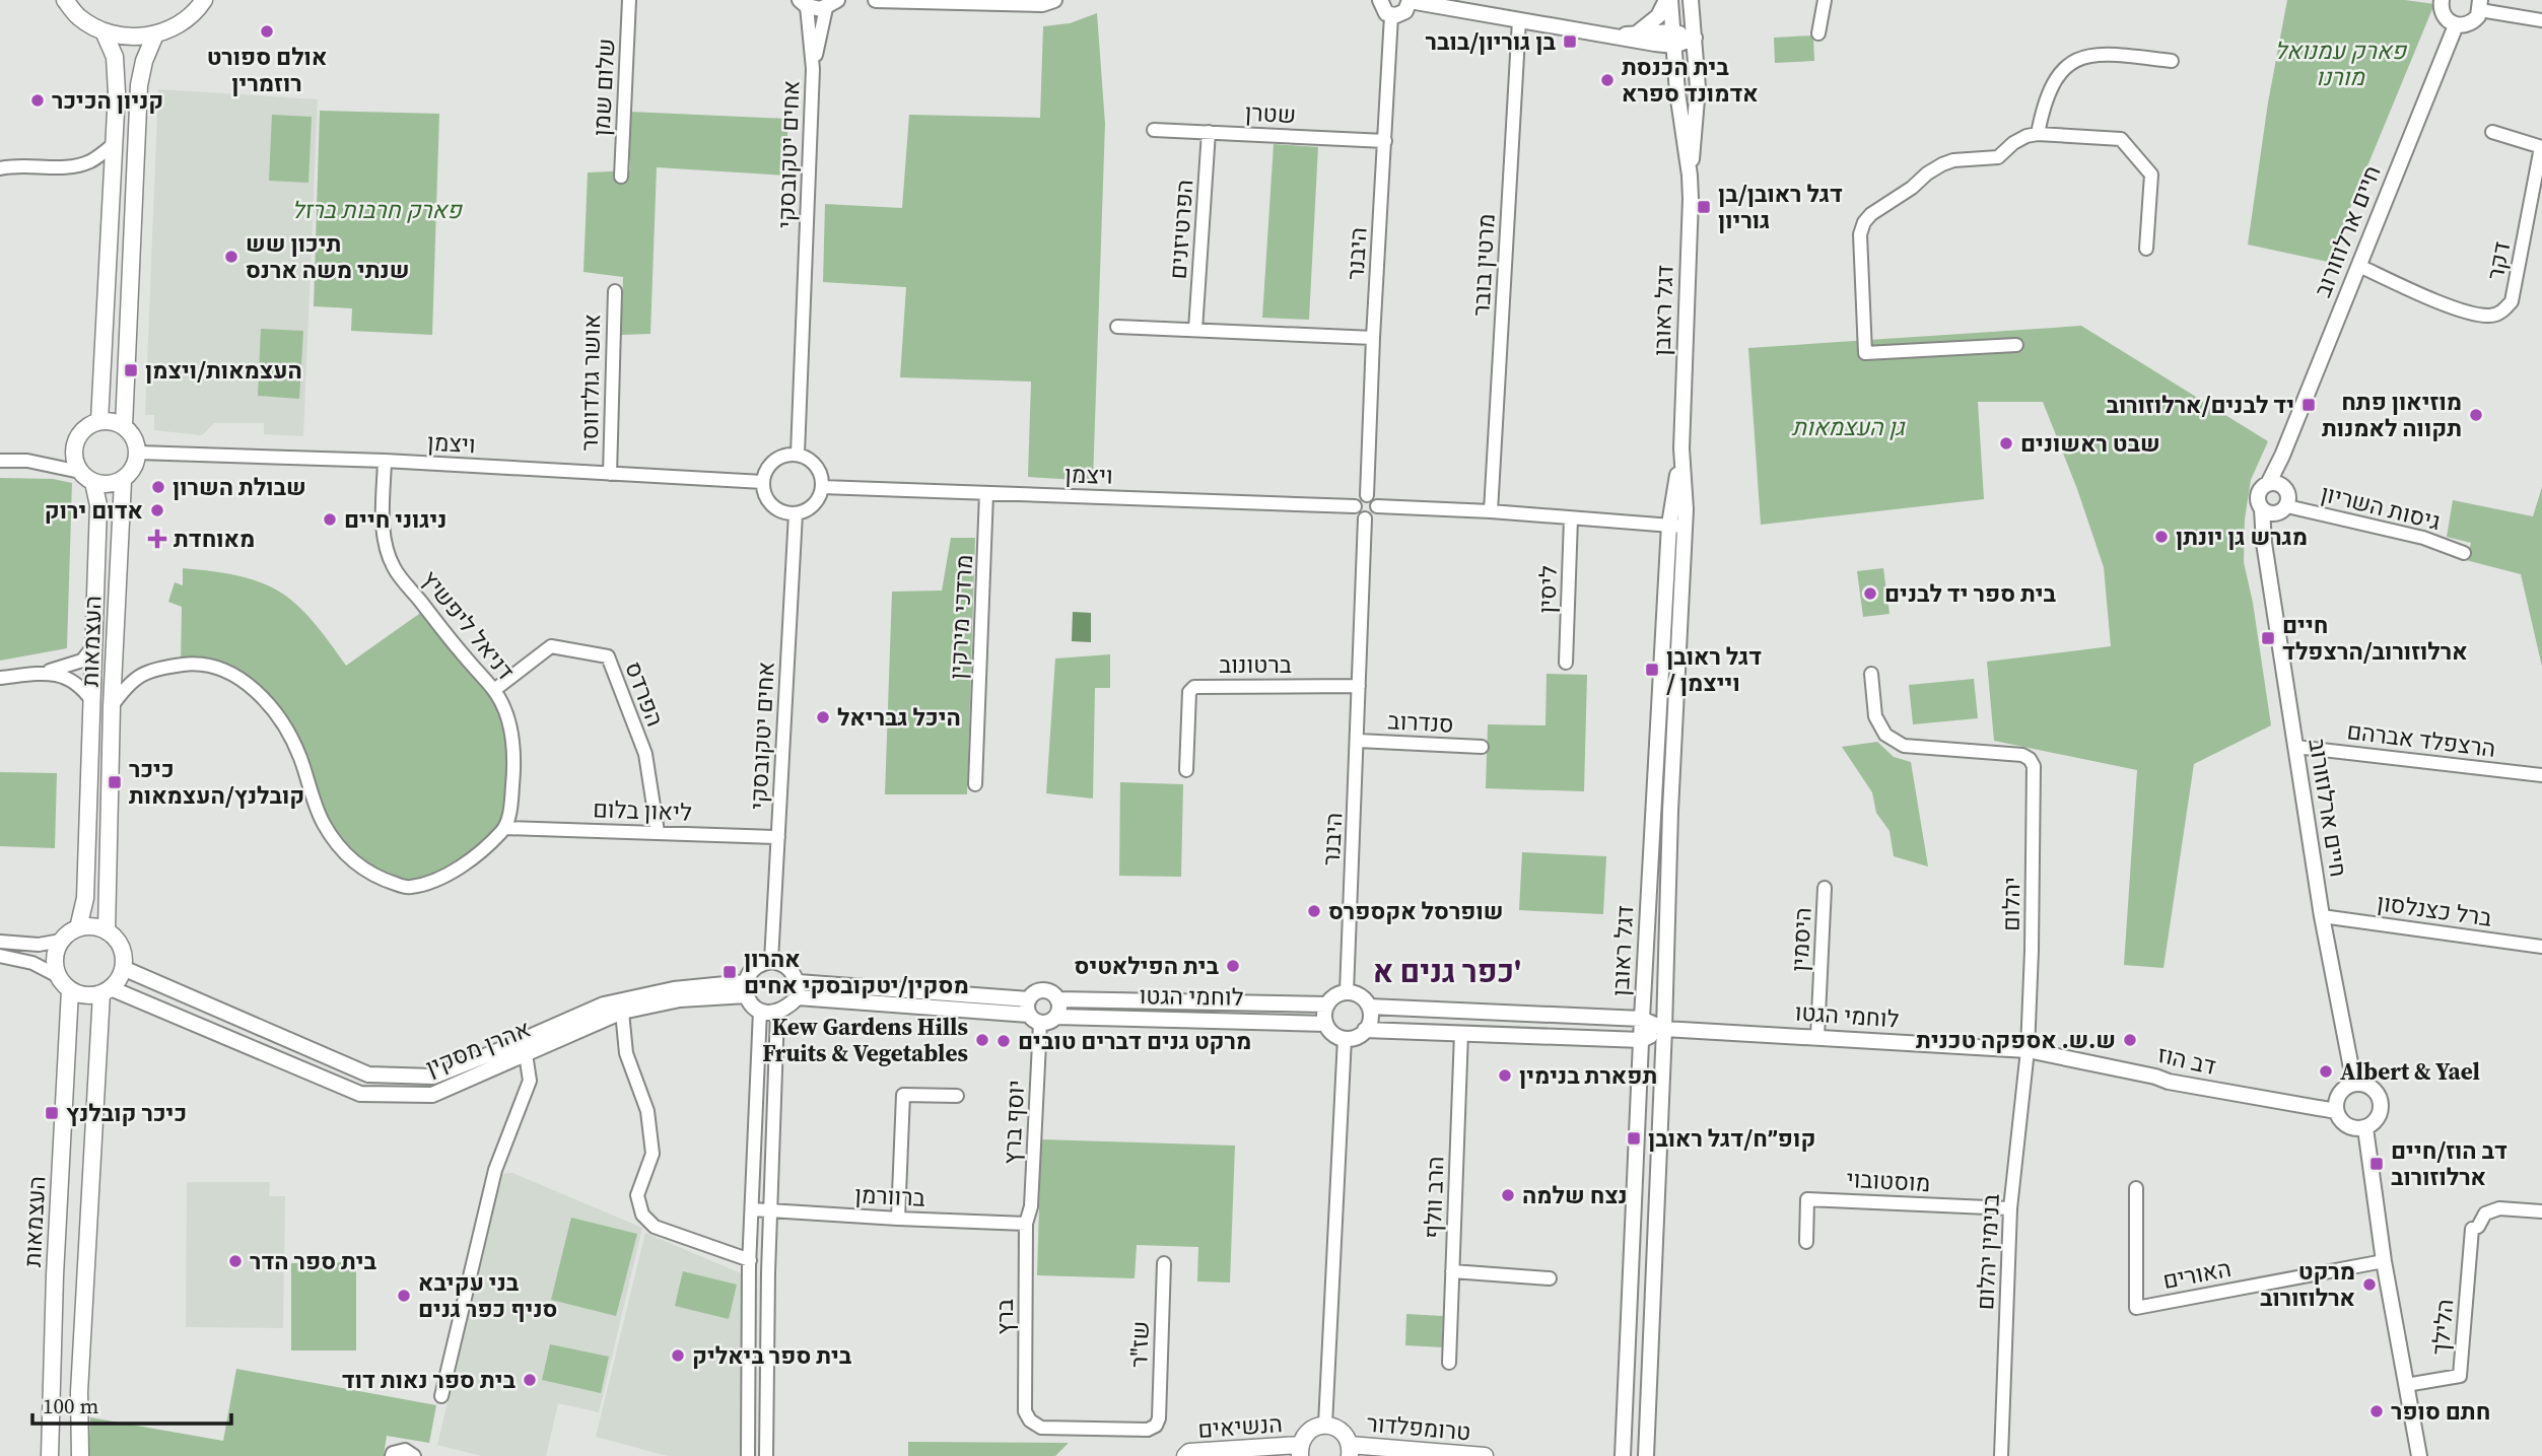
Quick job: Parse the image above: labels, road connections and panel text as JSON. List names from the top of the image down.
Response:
{
  "streets": {
    "main road": ["העצמאות", "הנשיאים", "טרומפלדור"],
    "street": [
      "שלום שמן",
      "שטרן",
      "אחים יטקובסקי",
      "הפרטיזנים",
      "חיים ארלוזורוב",
      "היבנר",
      "דקר",
      "מרטין בובר",
      "דגל ראובן",
      "אושר גולדווסר",
      "ויצמן",
      "גיסות השריון",
      "ליסין",
      "מרדכי מירקין",
      "דניאל ליפשיץ",
      "ברטונוב",
      "הפרדס",
      "סנדרוב",
      "הרצפלד אברהם",
      "ליאון בלום",
      "יהלום",
      "ברל כצנלסון",
      "היסמין",
      "לוחמי הגטו",
      "אהרן מסקין",
      "דב הוז",
      "יוסף ברץ",
      "מוסטובוי",
      "ברוורמן",
      "הרב וולף",
      "בנימין יהלום",
      "האורים",
      "ברץ",
      "הלילך",
      "שז\"ר"
    ]
  },
  "crossings": [
    ["שטרן", "הפרטיזנים"],
    ["שטרן", "היבנר"],
    ["אחים יטקובסקי", "ויצמן"],
    ["אחים יטקובסקי", "ליאון בלום"],
    ["אחים יטקובסקי", "לוחמי הגטו"],
    ["אחים יטקובסקי", "אהרן מסקין"],
    ["חיים ארלוזורוב", "דקר"],
    ["חיים ארלוזורוב", "גיסות השריון"],
    ["חיים ארלוזורוב", "הרצפלד אברהם"],
    ["חיים ארלוזורוב", "ברל כצנלסון"],
    ["חיים ארלוזורוב", "דב הוז"],
    ["היבנר", "ויצמן"],
    ["היבנר", "ברטונוב"],
    ["היבנר", "סנדרוב"],
    ["היבנר", "לוחמי הגטו"],
    ["דגל ראובן", "לוחמי הגטו"],
    ["אושר גולדווסר", "ויצמן"],
    ["ויצמן", "מרדכי מירקין"],
    ["ויצמן", "דניאל ליפשיץ"],
    ["ויצמן", "העצמאות"],
    ["דניאל ליפשיץ", "הפרדס"],
    ["דניאל ליפשיץ", "ליאון בלום"],
    ["העצמאות", "אהרן מסקין"],
    ["הפרדס", "ליאון בלום"],
    ["יהלום", "לוחמי הגטו"],
    ["יהלום", "דב הוז"],
    ["יהלום", "בנימין יהלום"],
    ["היסמין", "לוחמי הגטו"],
    ["לוחמי הגטו", "אהרן מסקין"],
    ["לוחמי הגטו", "דב הוז"],
    ["לוחמי הגטו", "יוסף ברץ"],
    ["לוחמי הגטו", "בנימין יהלום"],
    ["דב הוז", "בנימין יהלום"],
    ["יוסף ברץ", "ברוורמן"],
    ["יוסף ברץ", "ברץ"],
    ["מוסטובוי", "בנימין יהלום"],
    ["ברוורמן", "ברץ"],
    ["ברץ", "שז\"ר"]
  ],
  "districts": ["כפר גנים א'"],
  "parks": ["פארק עמנואל מורנו", "פארק חרבות ברזל", "גן העצמאות"],
  "places": {
    "other": [
      "אולם ספורט רוזמרין",
      "בית הכנסת אדמונד ספרא",
      "קניון הכיכר",
      "תיכון שש שנתי משה ארנס",
      "מוזיאון פתח תקווה לאמנות",
      "שבט ראשונים",
      "שבולת השרון",
      "אדום ירוק",
      "ניגוני חיים",
      "מגרש גן יונתן",
      "בית ספר יד לבנים",
      "היכל גבריאל",
      "שופרסל אקספרס",
      "בית הפילאטיס",
      "Kew Gardens Hills Fruits & Vegetables",
      "ש.ש. אספקה טכנית",
      "מרקט גנים דברים טובים",
      "Albert & Yael",
      "תפארת בנימין",
      "נצח שלמה",
      "בית ספר הדר",
      "מרקט ארלוזורוב",
      "בני עקיבא סניף כפר גנים",
      "בית ספר ביאליק",
      "בית ספר נאות דוד",
      "חתם סופר"
    ],
    "transit": [
      "בן גוריון/בובר",
      "דגל ראובן/בן גוריון",
      "העצמאות/ויצמן",
      "יד לבנים/ארלוזורוב",
      "חיים ארלוזורוב/הרצפלד",
      "דגל ראובן / וייצמן",
      "כיכר קובלנץ/העצמאות",
      "אהרון מסקין/יטקובסקי אחים",
      "כיכר קובלנץ",
      "קופ״ח/דגל ראובן",
      "דב הוז/חיים ארלוזורוב"
    ],
    "health": ["מאוחדת"]
  },
  "scale_bar": "100 m"
}
